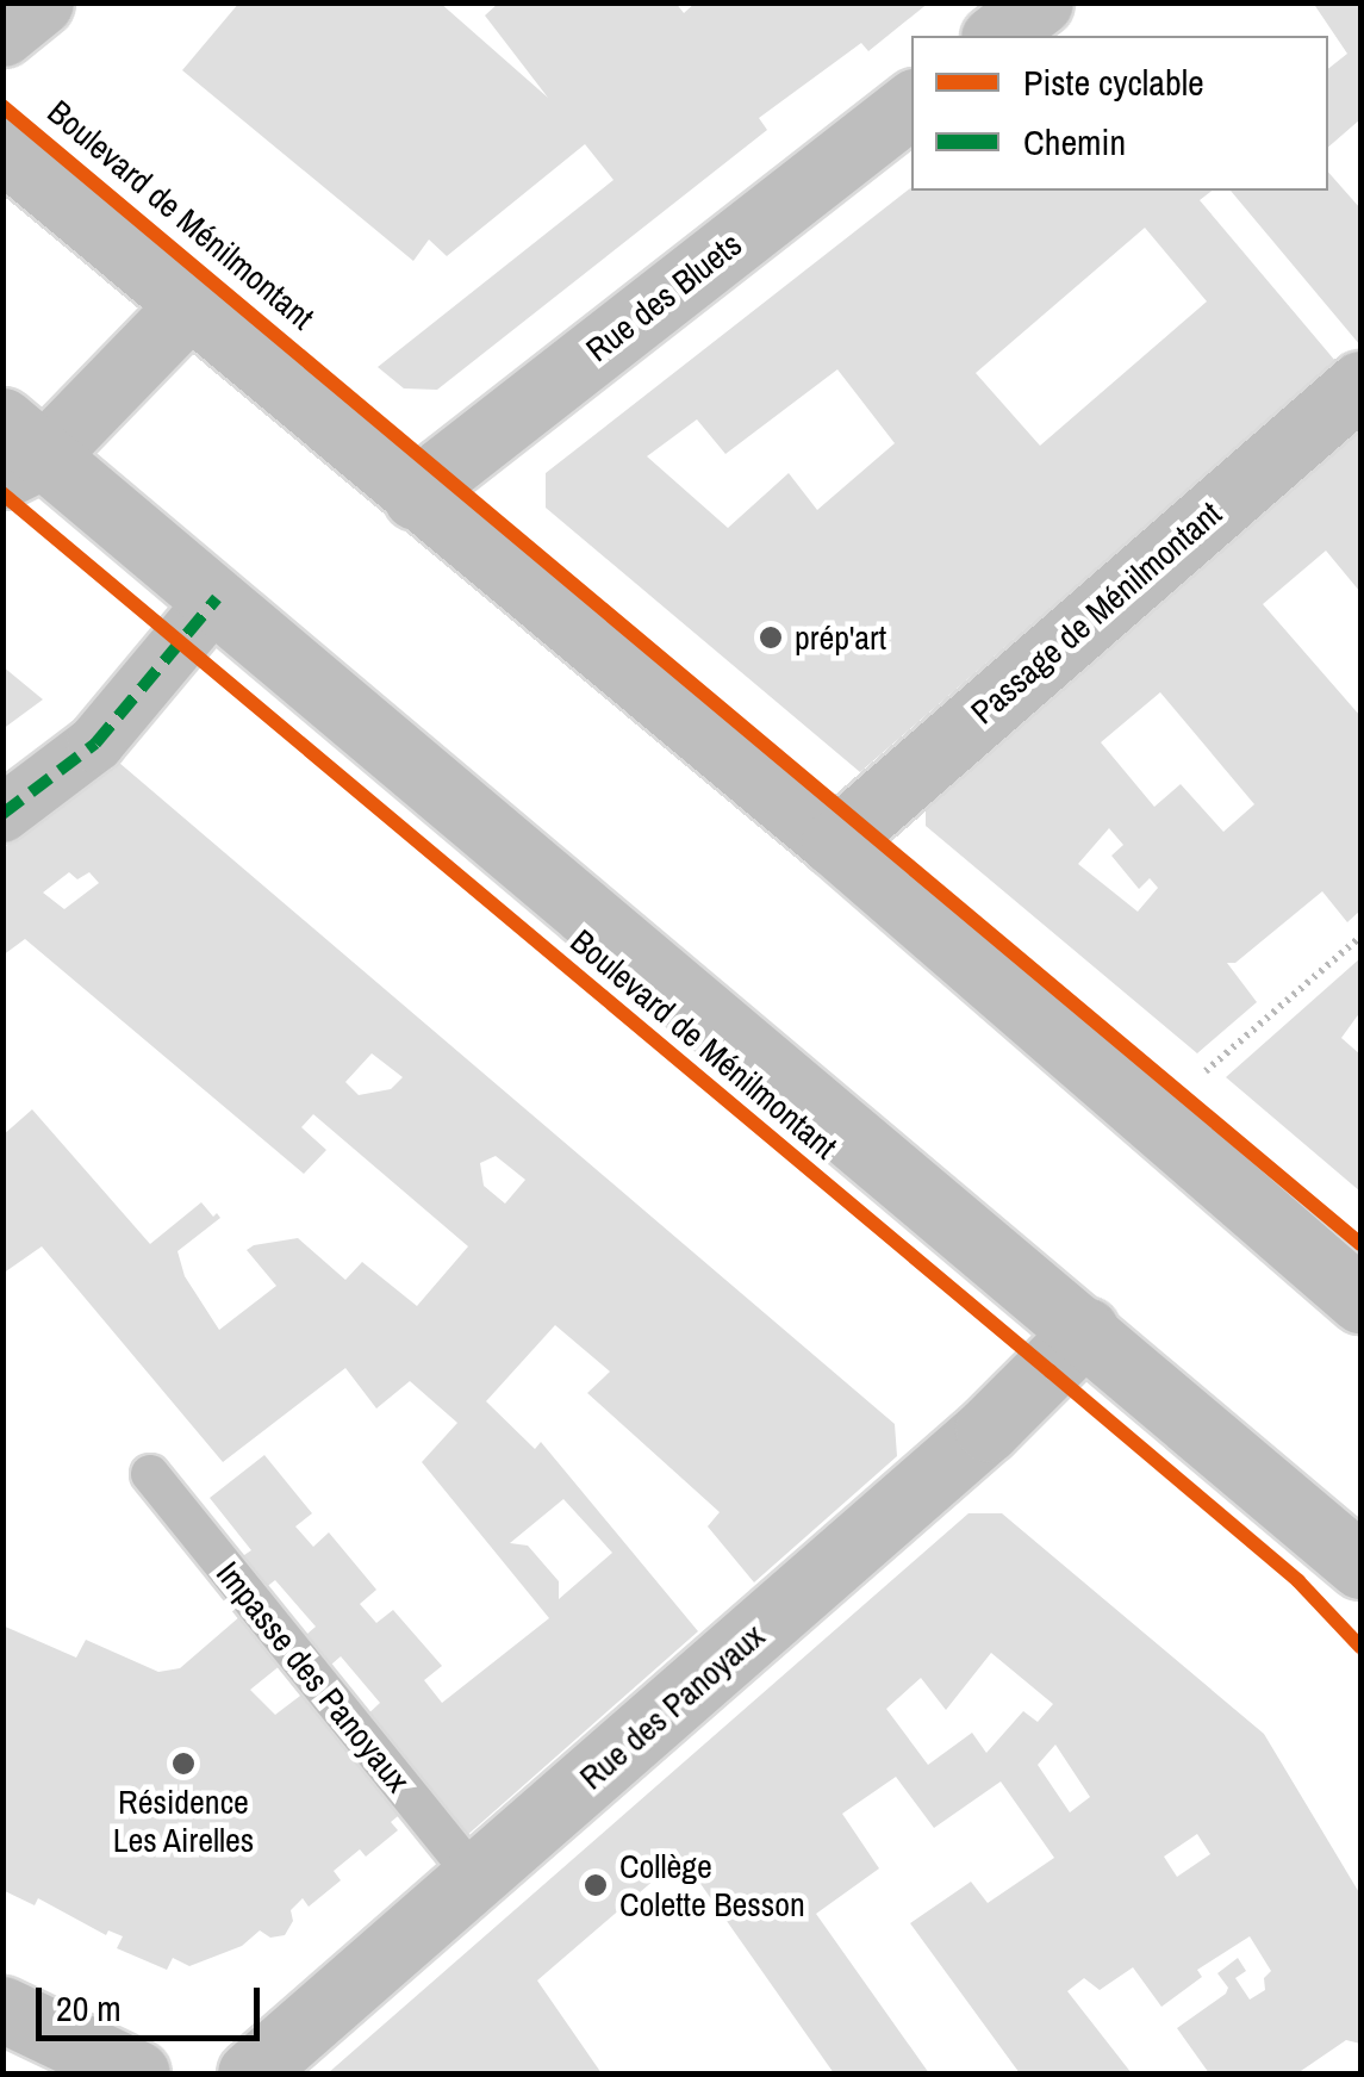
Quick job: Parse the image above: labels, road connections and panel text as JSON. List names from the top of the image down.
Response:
{
  "streets": {
    "main road": [
      "Boulevard de Ménilmontant",
      "Rue des Bluets",
      "Passage de Ménilmontant",
      "Rue des Panoyaux"
    ],
    "lane": ["Impasse des Panoyaux"]
  },
  "crossings": [
    ["Boulevard de Ménilmontant", "Rue des Bluets"],
    ["Boulevard de Ménilmontant", "Passage de Ménilmontant"],
    ["Boulevard de Ménilmontant", "Rue des Panoyaux"],
    ["Impasse des Panoyaux", "Rue des Panoyaux"]
  ],
  "places": ["prép'art", "Résidence Les Airelles", "Collège Colette Besson"],
  "legend": ["Piste cyclable", "Chemin"],
  "scale_bar": "20 m"
}
